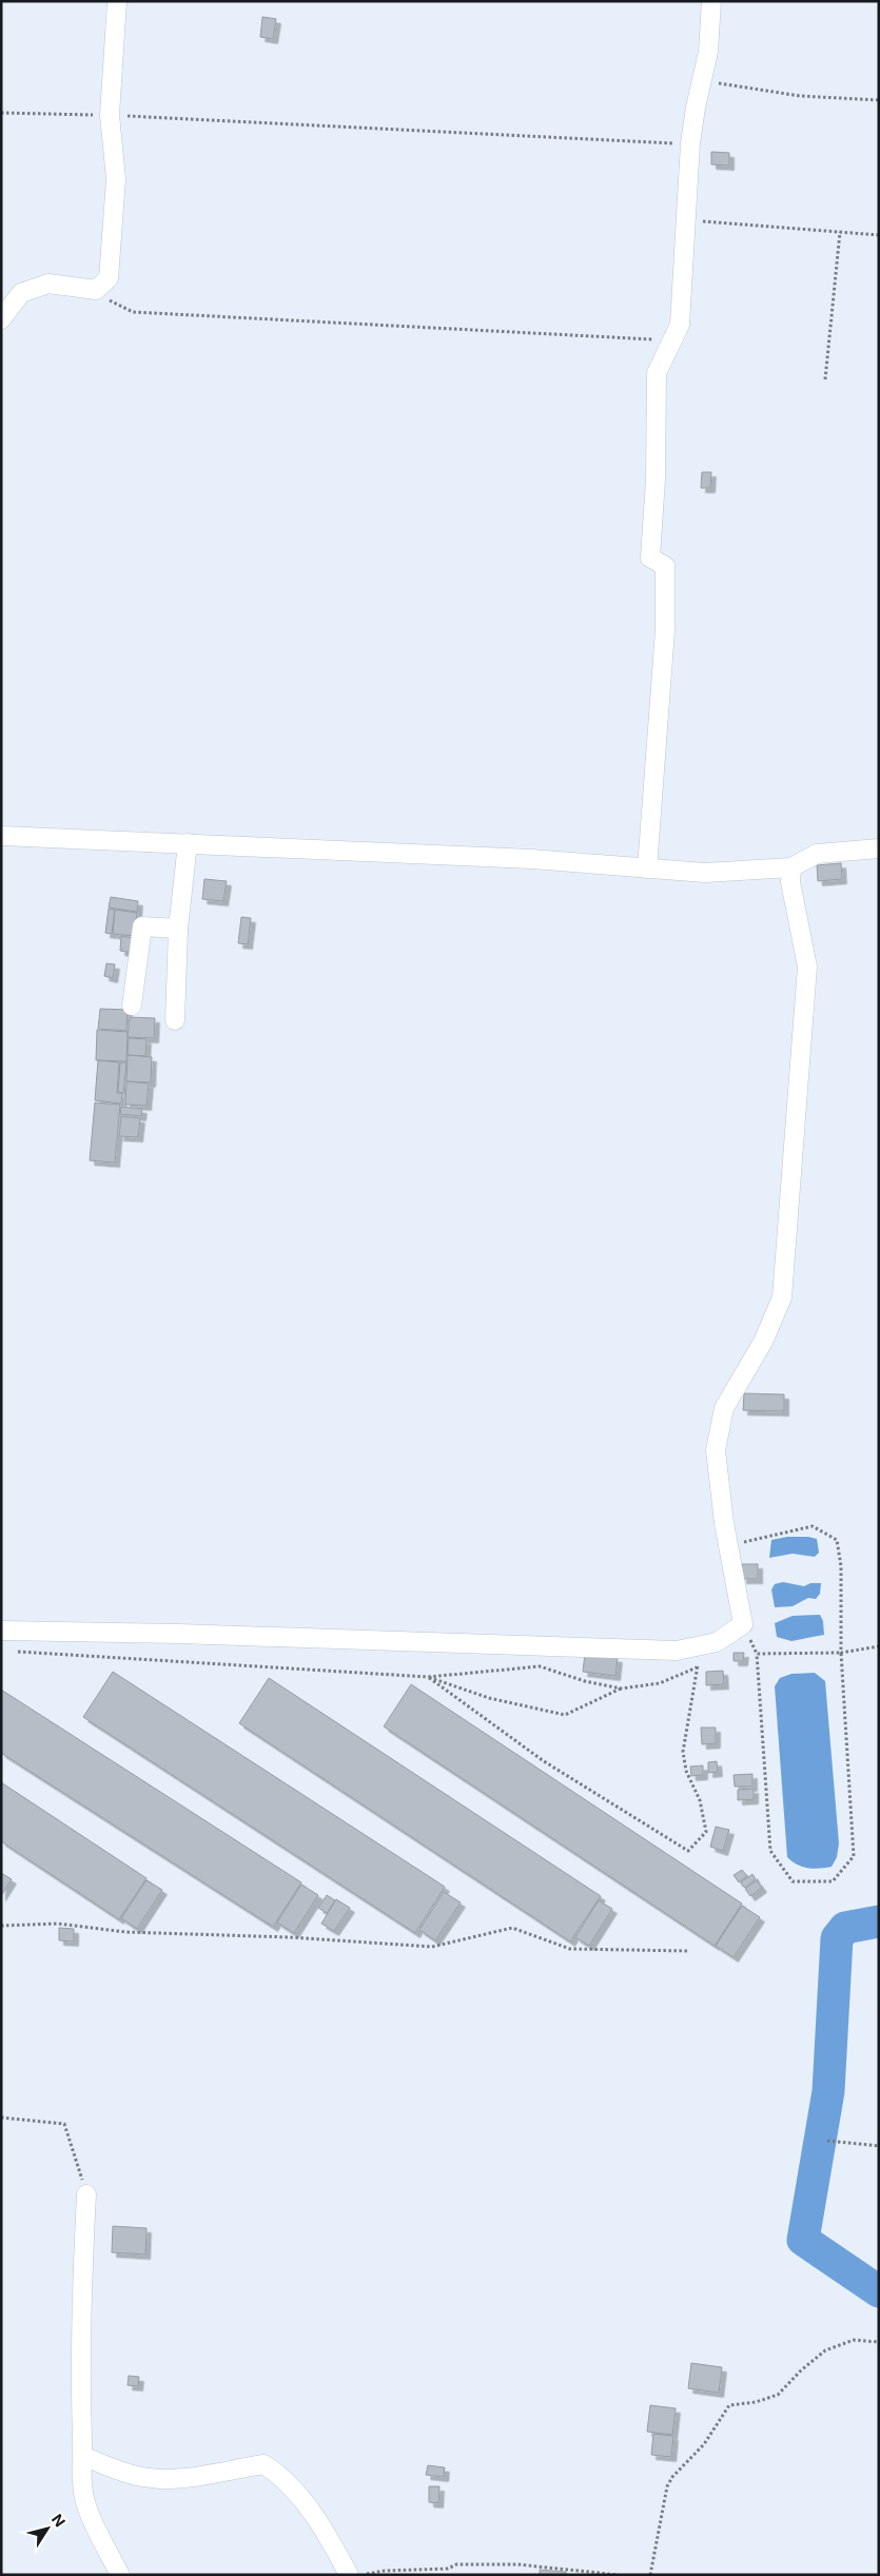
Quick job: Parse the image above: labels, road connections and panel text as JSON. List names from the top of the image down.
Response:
{
  "north": "top right"
}
